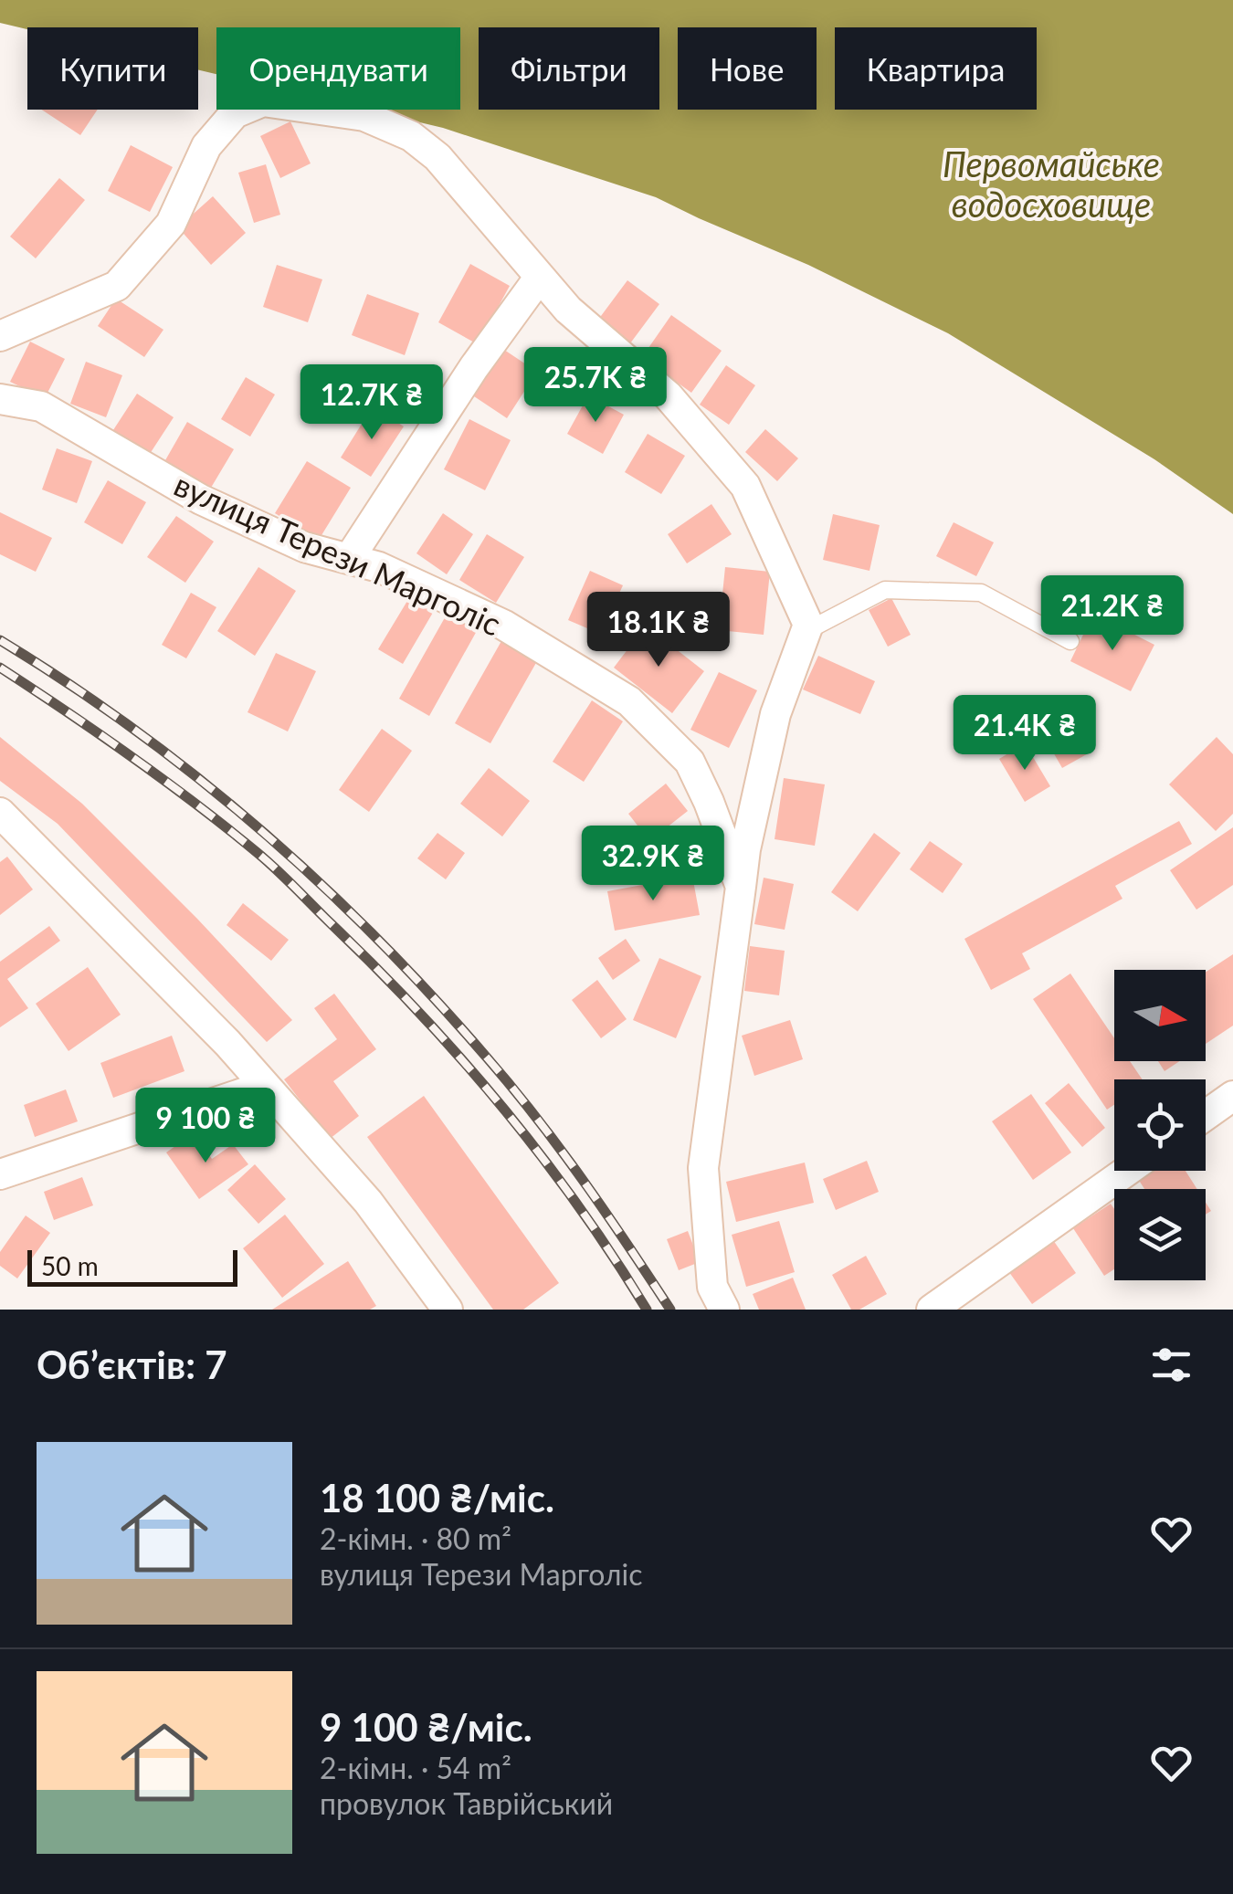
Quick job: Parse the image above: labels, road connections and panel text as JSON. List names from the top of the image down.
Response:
{
  "streets": {
    "street": ["вулиця Терези Марголіс"]
  },
  "water": ["Первомайське водосховище"],
  "scale_bar": "50 m",
  "north": "right",
  "page": {
    "chip": [
      "Купити",
      "Орендувати",
      "Фільтри",
      "Нове",
      "Квартира"
    ],
    "price": [
      "25.7K ₴",
      "12.7K ₴",
      "21.2K ₴",
      "18.1K ₴",
      "21.4K ₴",
      "32.9K ₴",
      "9 100 ₴"
    ],
    "scale": "50 m",
    "heading": "Об’єктів: 7",
    "list": [
      {
        "name": "18 100 ₴/міс.",
        "note": "2-кімн. · 80 m² · вулиця Терези Марголіс"
      },
      {
        "name": "9 100 ₴/міс.",
        "note": "2-кімн. · 54 m² · провулок Таврійський"
      }
    ]
  }
}
